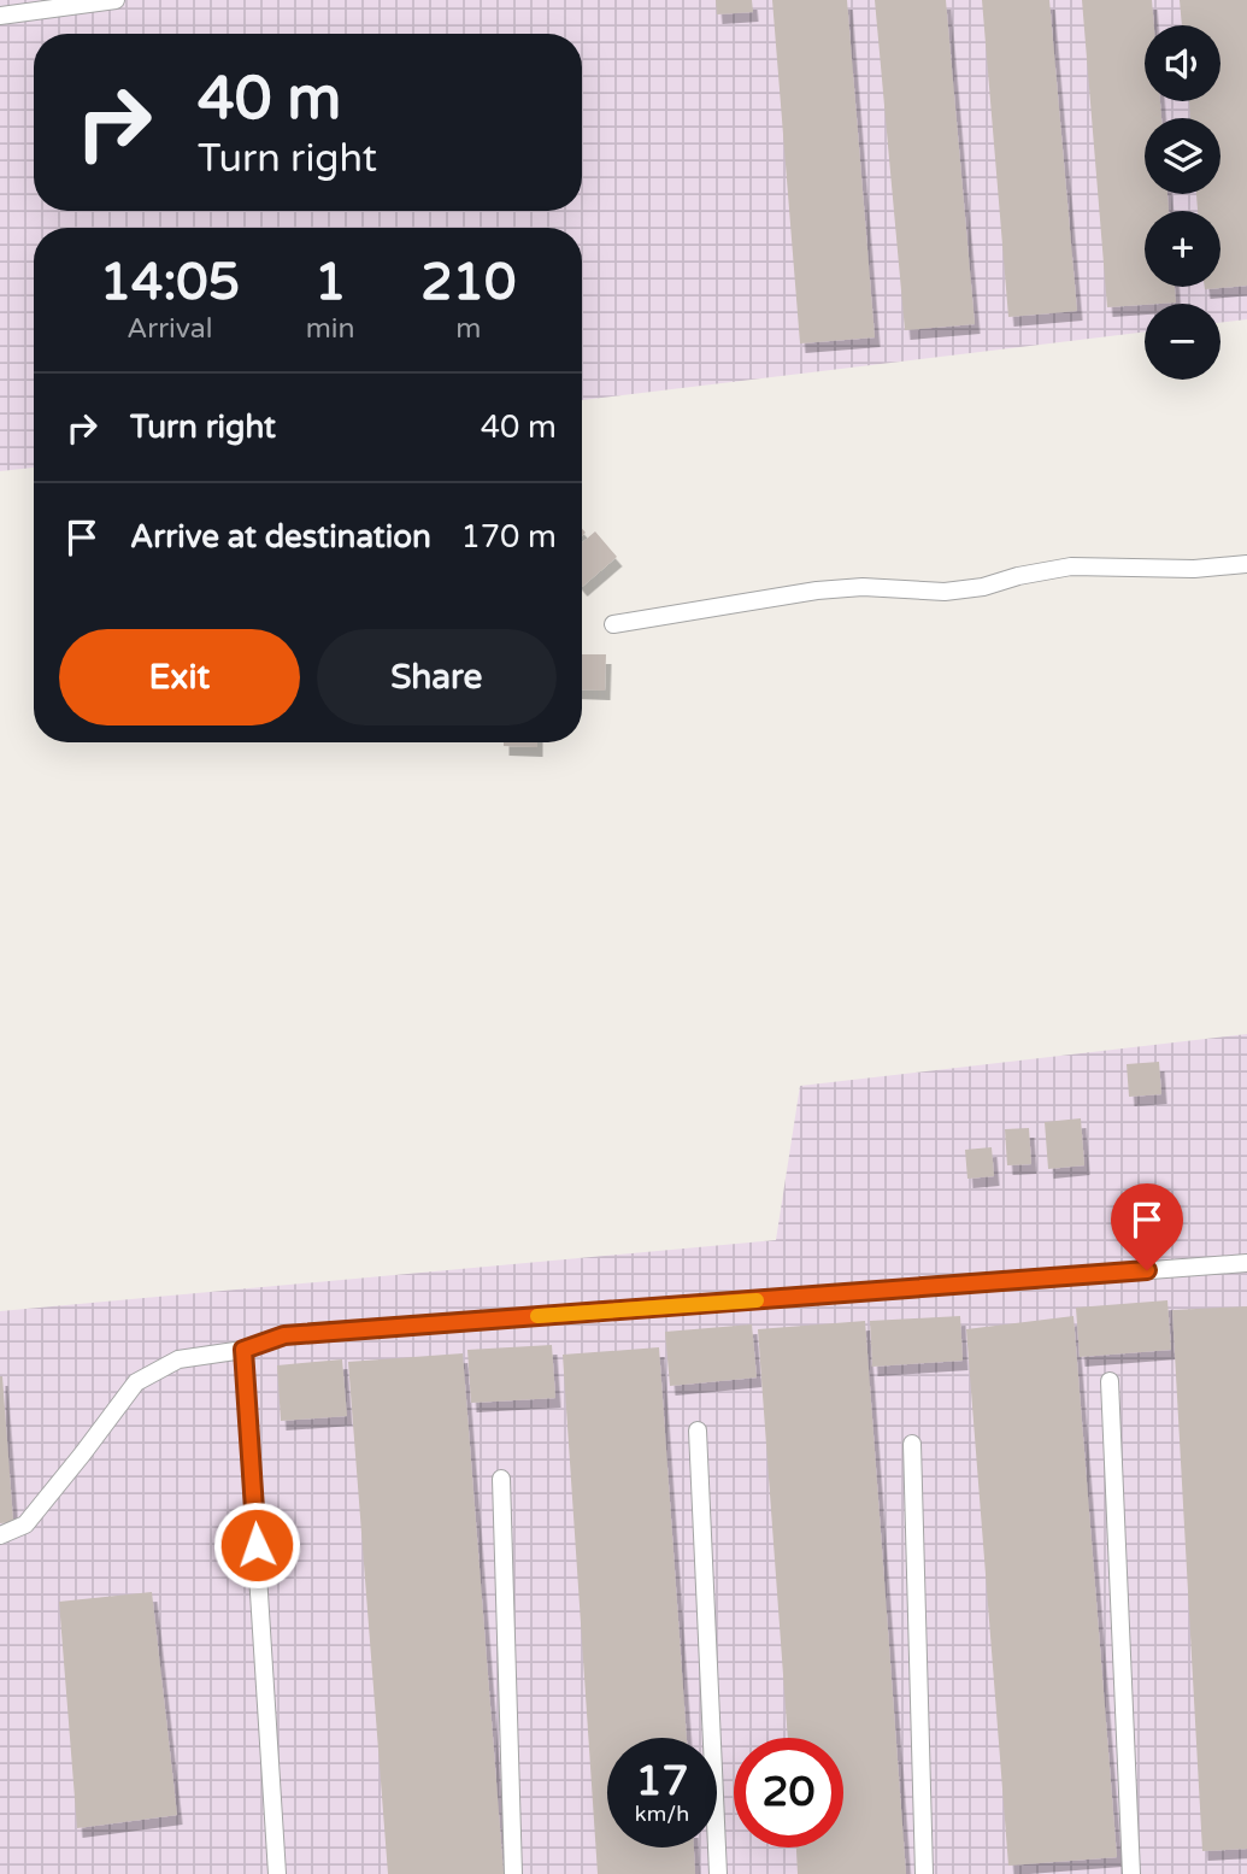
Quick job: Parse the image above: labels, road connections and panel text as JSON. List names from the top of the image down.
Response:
{
  "page": {
    "map_buttons": ["+", "−"],
    "turn": ["40 m", "Turn right"],
    "eta": [
      "14:05",
      "Arrival",
      "1",
      "min",
      "210",
      "m"
    ],
    "list": [
      {
        "name": "Turn right",
        "value": "40 m"
      },
      {
        "name": "Arrive at destination",
        "value": "170 m"
      }
    ],
    "buttons": ["Exit", "Share"],
    "speed": "17 km/h",
    "limit": "20"
  }
}
